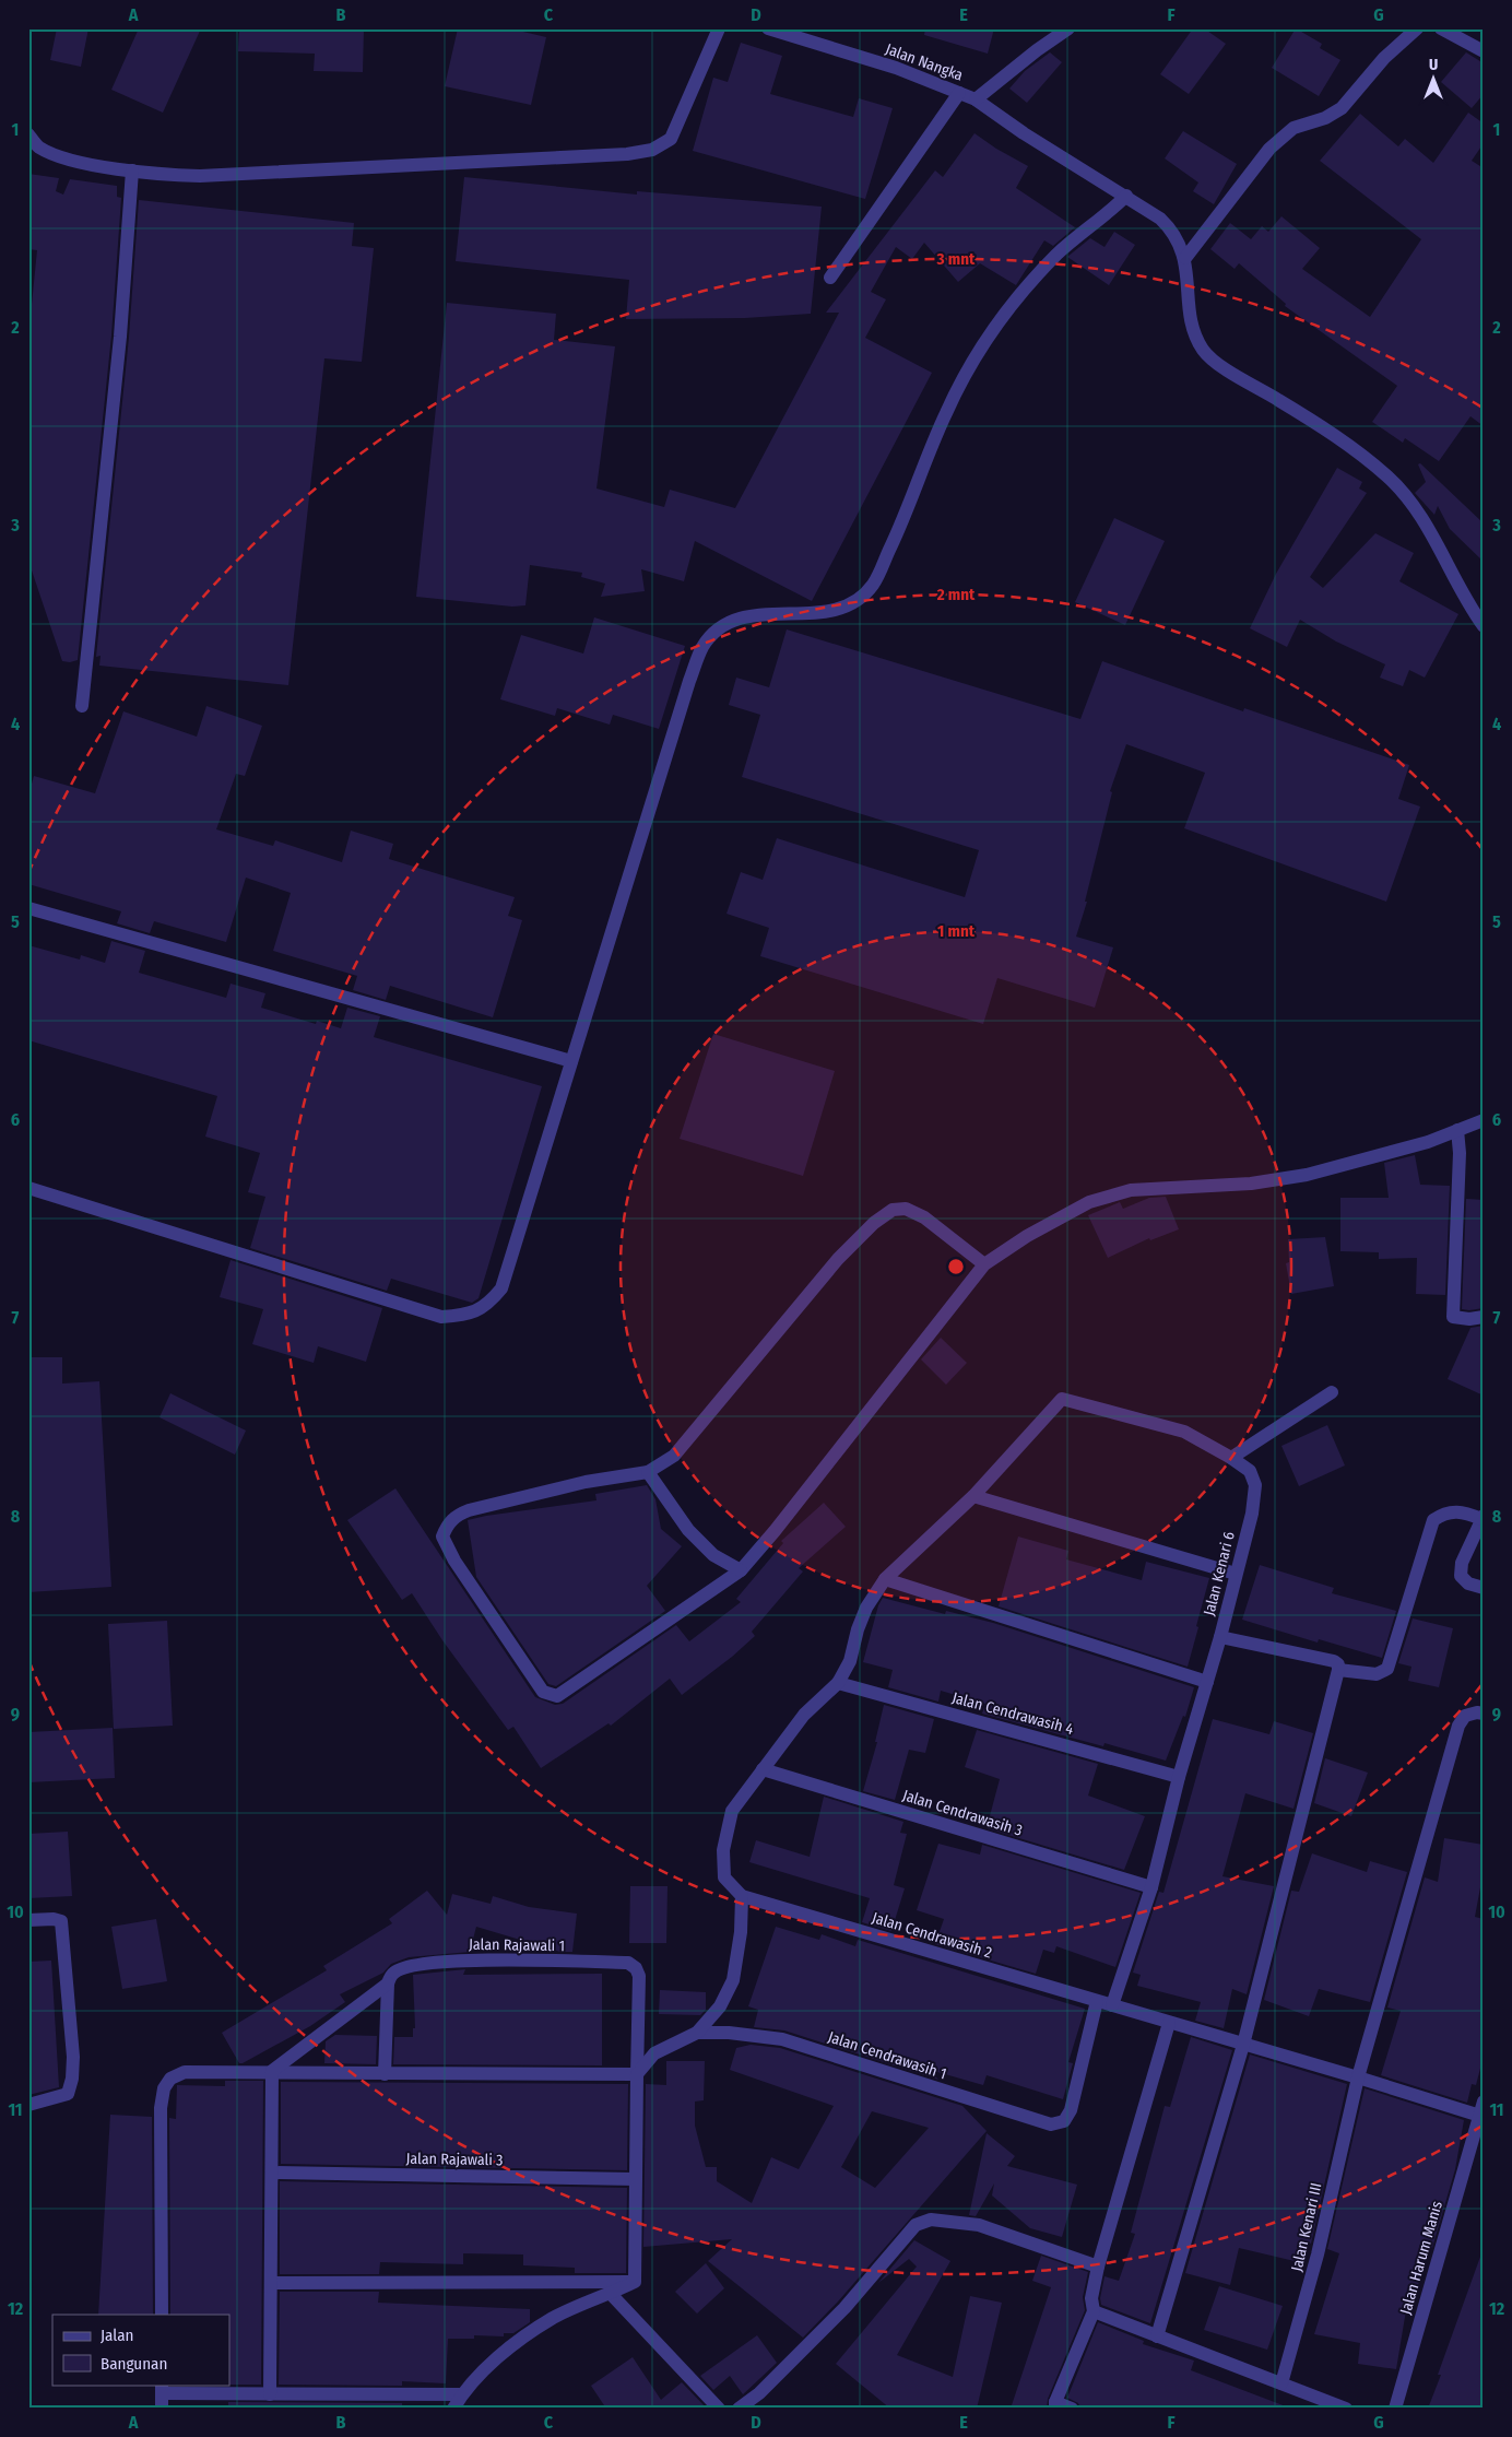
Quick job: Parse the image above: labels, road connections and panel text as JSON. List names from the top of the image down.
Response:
{
  "streets": {
    "street": [
      "Jalan Nangka",
      "Jalan Kenari 6",
      "Jalan Cendrawasih 4",
      "Jalan Cendrawasih 3",
      "Jalan Cendrawasih 2",
      "Jalan Rajawali 1",
      "Jalan Cendrawasih 1",
      "Jalan Rajawali 3",
      "Jalan Kenari III",
      "Jalan Harum Manis"
    ]
  },
  "crossings": [
    ["Jalan Kenari 6", "Jalan Cendrawasih 4"],
    ["Jalan Kenari 6", "Jalan Cendrawasih 3"],
    ["Jalan Kenari 6", "Jalan Cendrawasih 2"],
    ["Jalan Cendrawasih 2", "Jalan Cendrawasih 1"],
    ["Jalan Cendrawasih 2", "Jalan Kenari III"],
    ["Jalan Cendrawasih 2", "Jalan Harum Manis"],
    ["Jalan Rajawali 1", "Jalan Rajawali 3"]
  ],
  "legend": ["Jalan", "Bangunan"],
  "north": "top",
  "grid": {
    "columns": [
      "A",
      "B",
      "C",
      "D",
      "E",
      "F",
      "G"
    ],
    "rows": [
      "1",
      "2",
      "3",
      "4",
      "5",
      "6",
      "7",
      "8",
      "9",
      "10",
      "11",
      "12"
    ]
  },
  "rings": ["3 mnt", "2 mnt", "1 mnt"]
}
